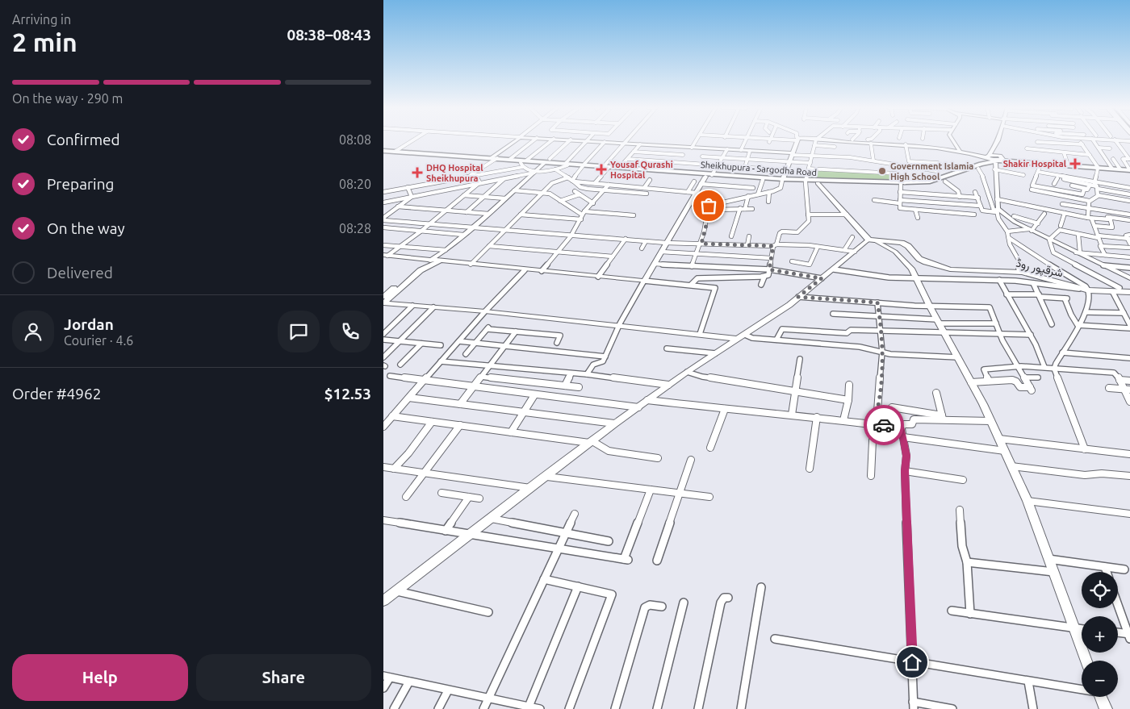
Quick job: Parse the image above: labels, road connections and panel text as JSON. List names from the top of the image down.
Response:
{
  "streets": {
    "highway": ["Sheikhupura - Sargodha Road"],
    "main road": ["شرقپور روڈ"]
  },
  "places": {
    "health": ["Shakir Hospital", "Yousaf Qurashi Hospital", "DHQ Hospital Sheikhupura"],
    "other": ["Government Islamia High School"]
  },
  "page": {
    "heading": ["2 min", "Arriving in", "08:38–08:43"],
    "panel": [
      "Jordan",
      "Courier · 4.6",
      "Order #4962",
      "$12.53"
    ],
    "bar": "On the way · 290 m",
    "list": [
      ["Confirmed", "08:08"],
      ["Preparing", "08:20"],
      ["On the way", "08:28"],
      "Delivered"
    ],
    "map_buttons": ["+", "−"],
    "buttons": ["Help", "Share"]
  }
}
